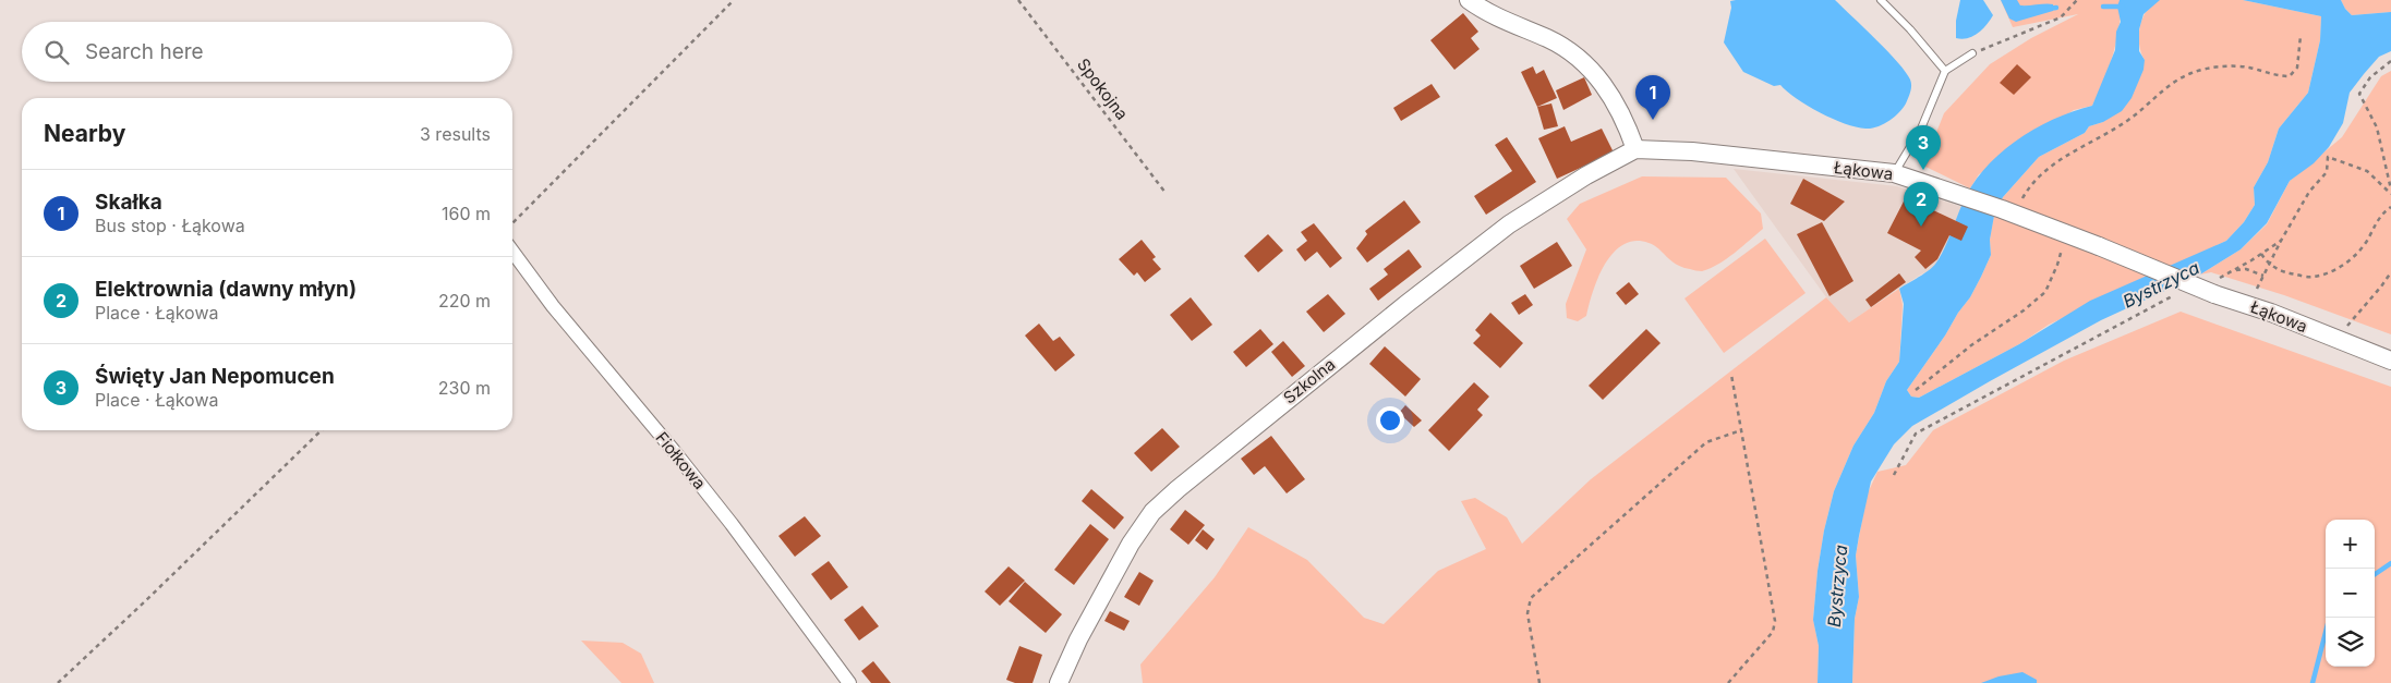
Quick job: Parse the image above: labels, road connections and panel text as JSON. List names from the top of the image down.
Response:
{
  "streets": {
    "street": ["Łąkowa", "Szkolna", "Fiołkowa"],
    "path": ["Spokojna"]
  },
  "crossings": [
    ["Łąkowa", "Szkolna"]
  ],
  "water": ["Bystrzyca"],
  "page": {
    "search": "Search here",
    "pins": ["1", "3", "2"],
    "heading": ["Nearby", "3 results"],
    "list": [
      {
        "mark": "1",
        "name": "Skałka",
        "note": "Bus stop · Łąkowa",
        "value": "160 m"
      },
      {
        "mark": "2",
        "name": "Elektrownia (dawny młyn)",
        "note": "Place · Łąkowa",
        "value": "220 m"
      },
      {
        "mark": "3",
        "name": "Święty Jan Nepomucen",
        "note": "Place · Łąkowa",
        "value": "230 m"
      }
    ],
    "map_buttons": ["+", "−"]
  }
}
